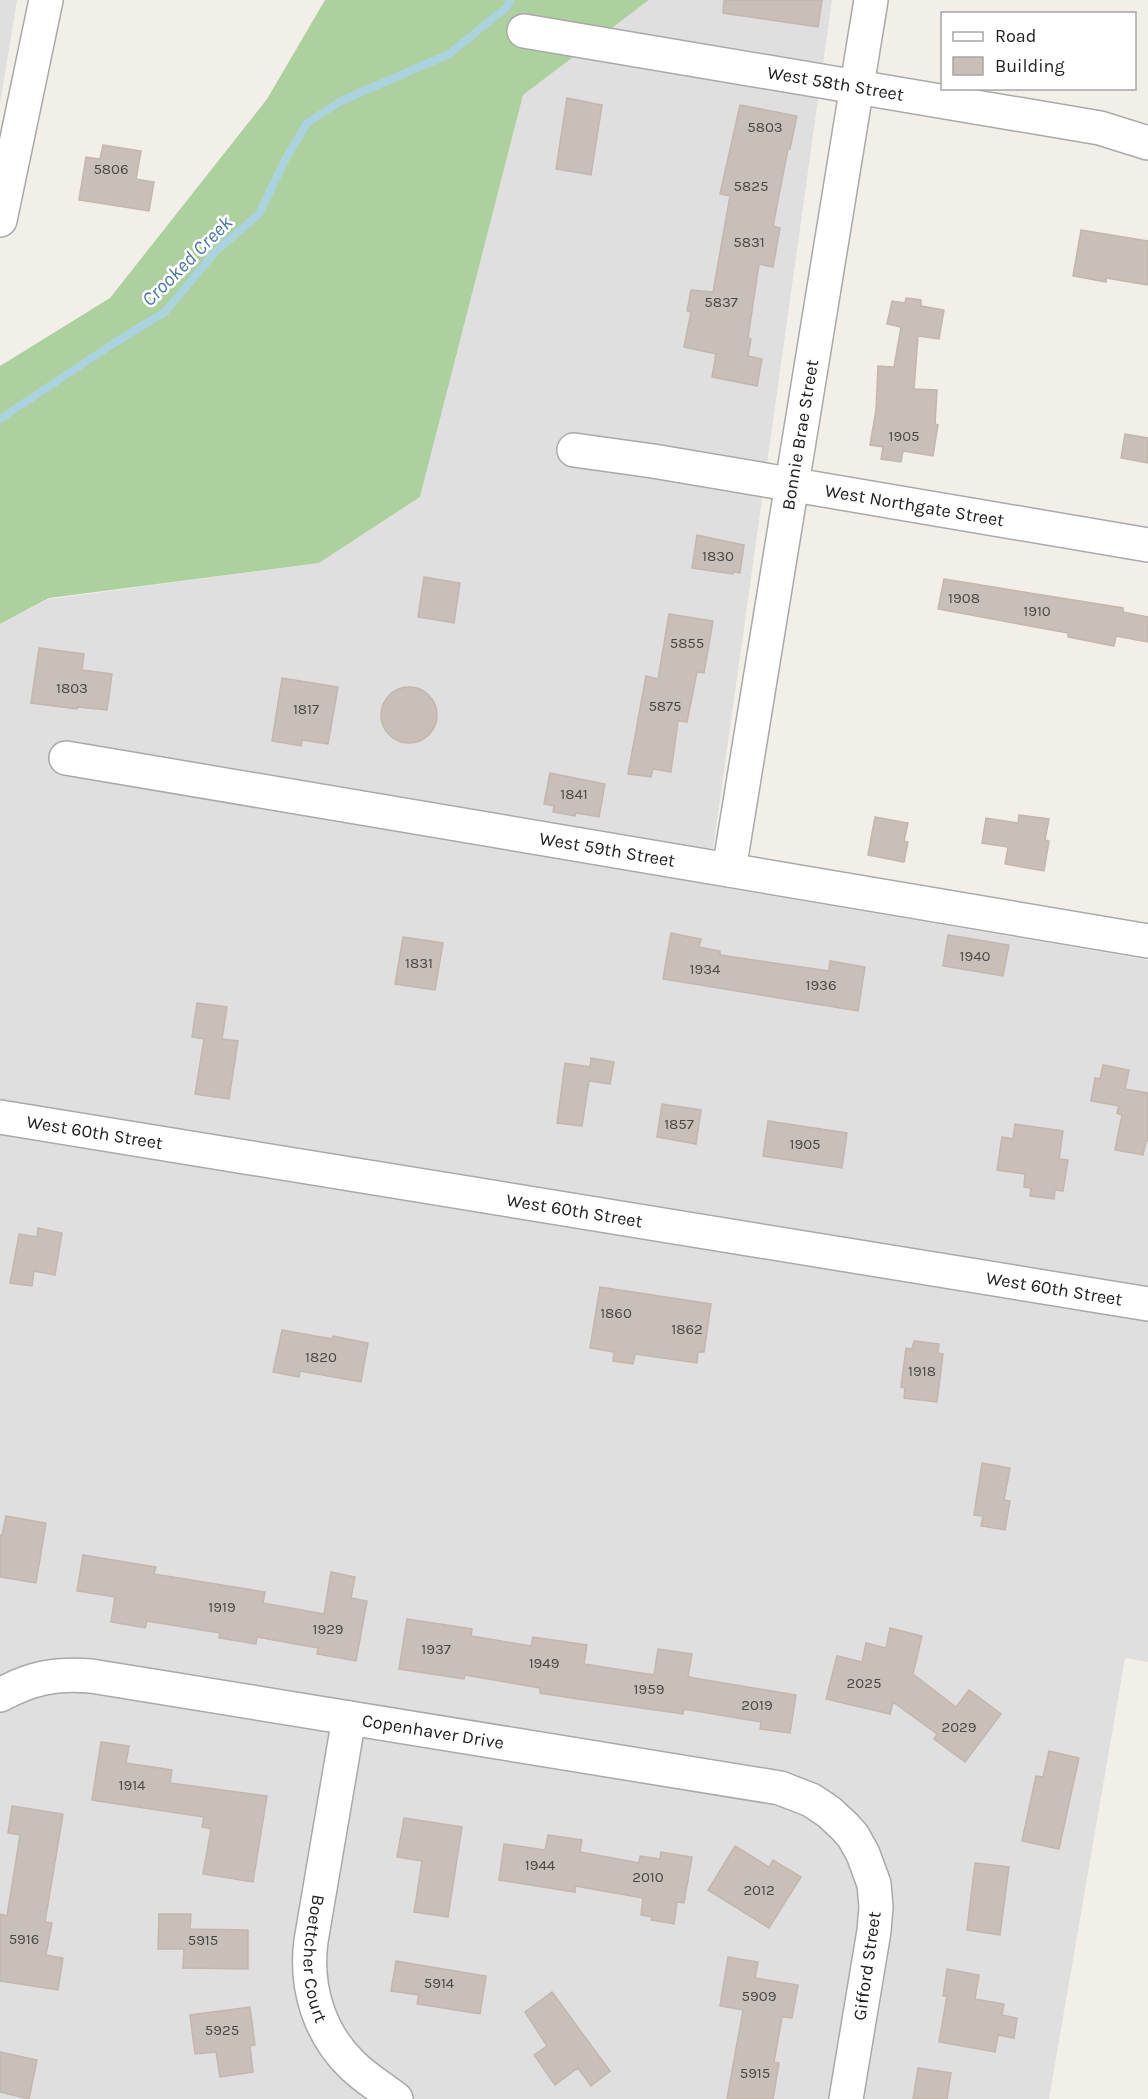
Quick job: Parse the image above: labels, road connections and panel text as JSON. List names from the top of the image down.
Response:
{
  "streets": {
    "street": [
      "West 58th Street",
      "Bonnie Brae Street",
      "West Northgate Street",
      "West 59th Street",
      "West 60th Street",
      "Copenhaver Drive",
      "Boettcher Court",
      "Gifford Street"
    ]
  },
  "crossings": [
    ["West 58th Street", "Bonnie Brae Street"],
    ["Bonnie Brae Street", "West Northgate Street"],
    ["Bonnie Brae Street", "West 59th Street"],
    ["Copenhaver Drive", "Boettcher Court"],
    ["Copenhaver Drive", "Gifford Street"]
  ],
  "water": ["Crooked Creek"],
  "house_numbers": [
    "5803",
    "5806",
    "5825",
    "5831",
    "5837",
    "1905",
    "1830",
    "1908",
    "1910",
    "5855",
    "1803",
    "5875",
    "1817",
    "1841",
    "1940",
    "1831",
    "1934",
    "1936",
    "1857",
    "1905",
    "1860",
    "1862",
    "1820",
    "1918",
    "1919",
    "1929",
    "1937",
    "1949",
    "2025",
    "1959",
    "2019",
    "2029",
    "1914",
    "1944",
    "2010",
    "2012",
    "5916",
    "5915",
    "5914",
    "5909",
    "5925",
    "5915"
  ],
  "legend": ["Road", "Building"]
}
